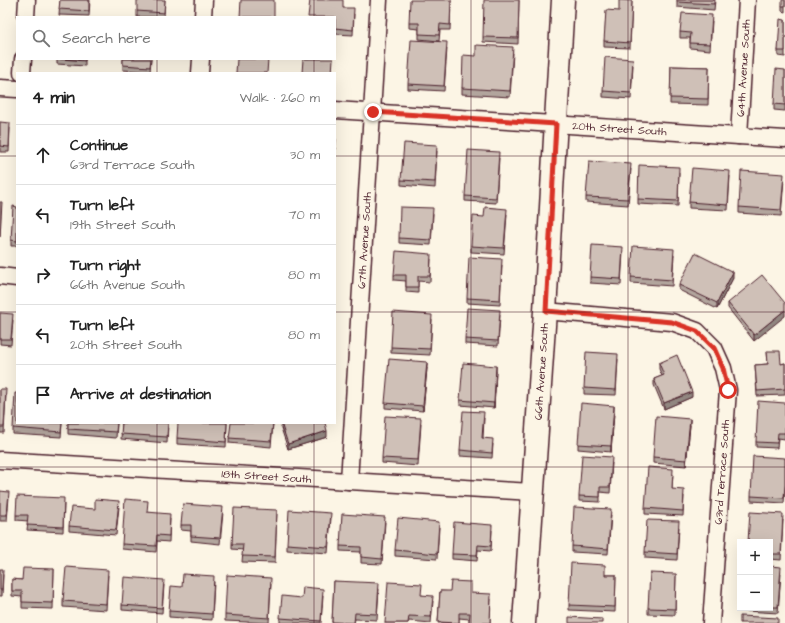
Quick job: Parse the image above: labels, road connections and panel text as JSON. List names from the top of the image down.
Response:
{
  "streets": {
    "street": [
      "64th Avenue South",
      "20th Street South",
      "67th Avenue South",
      "66th Avenue South",
      "63rd Terrace South",
      "18th Street South"
    ]
  },
  "crossings": [
    ["64th Avenue South", "20th Street South"],
    ["20th Street South", "67th Avenue South"],
    ["20th Street South", "66th Avenue South"],
    ["67th Avenue South", "18th Street South"],
    ["66th Avenue South", "63rd Terrace South"],
    ["66th Avenue South", "18th Street South"]
  ],
  "page": {
    "search": "Search here",
    "heading": ["4 min", "Walk · 260 m"],
    "list": [
      ["Continue", "63rd Terrace South", "30 m"],
      ["Turn left", "19th Street South", "70 m"],
      ["Turn right", "66th Avenue South", "80 m"],
      ["Turn left", "20th Street South", "80 m"],
      "Arrive at destination"
    ],
    "map_buttons": ["+", "−"]
  }
}
